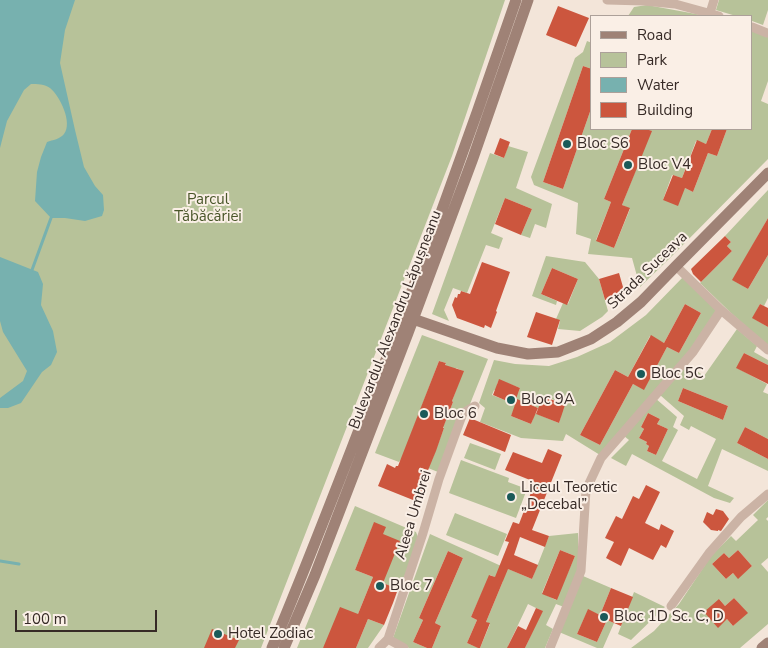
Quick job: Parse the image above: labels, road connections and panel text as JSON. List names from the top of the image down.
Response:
{
  "streets": {
    "main road": ["Strada Suceava", "Bulevardul Alexandru Lăpușneanu"],
    "street": ["Aleea Umbrei"]
  },
  "crossings": [
    ["Strada Suceava", "Bulevardul Alexandru Lăpușneanu"]
  ],
  "parks": ["Parcul Tăbăcăriei"],
  "places": [
    "Bloc S6",
    "Bloc V4",
    "Bloc 5C",
    "Bloc 9A",
    "Bloc 6",
    "Liceul Teoretic „Decebal”",
    "Bloc 7",
    "Bloc 1D Sc. C, D",
    "Hotel Zodiac"
  ],
  "legend": [
    "Road",
    "Park",
    "Water",
    "Building"
  ],
  "scale_bar": "100 m"
}
